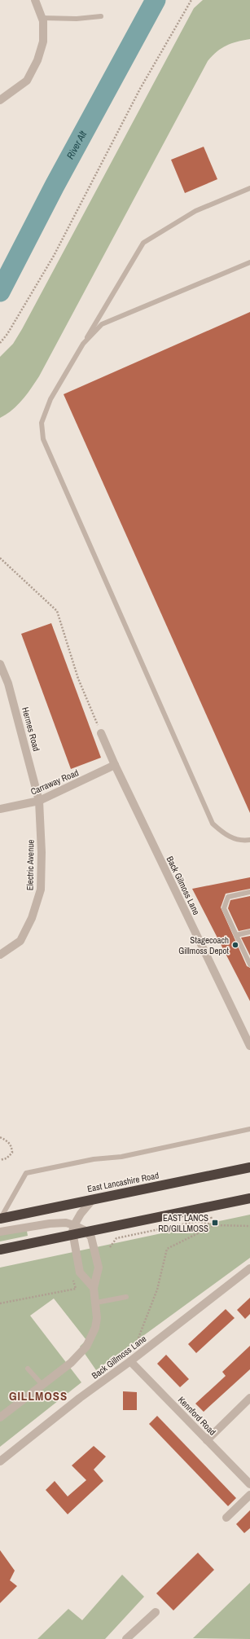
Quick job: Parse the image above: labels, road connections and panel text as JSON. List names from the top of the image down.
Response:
{
  "streets": {
    "highway": ["East Lancashire Road"],
    "street": [
      "Hermes Road",
      "Carraway Road",
      "Electric Avenue",
      "Back Gilmoss Lane",
      "Back Gillmoss Lane",
      "Kennford Road"
    ]
  },
  "crossings": [
    ["Hermes Road", "Carraway Road"],
    ["Hermes Road", "Electric Avenue"],
    ["Carraway Road", "Electric Avenue"],
    ["Carraway Road", "Back Gilmoss Lane"],
    ["Back Gillmoss Lane", "Kennford Road"]
  ],
  "districts": ["GILLMOSS"],
  "water": ["River Alt"],
  "places": {
    "other": ["Stagecoach Gillmoss Depot"],
    "transit": ["EAST LANCS RD/GILLMOSS"]
  }
}
